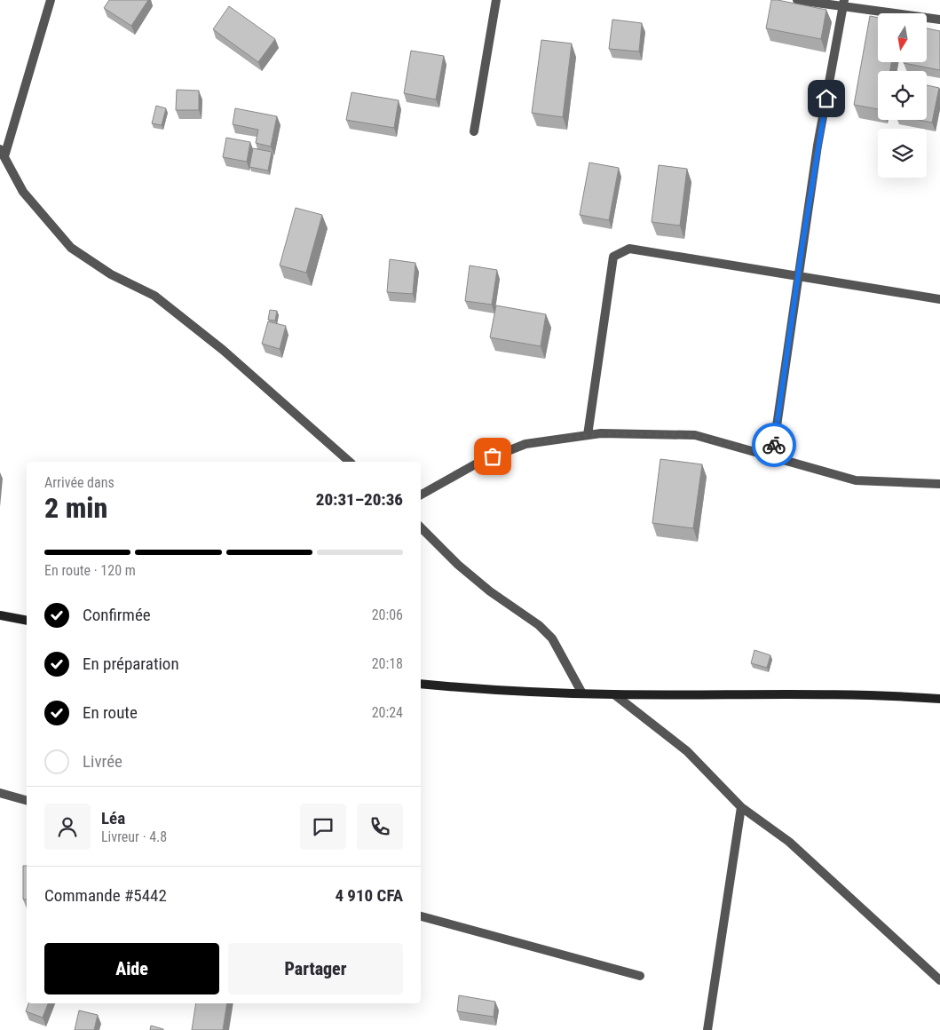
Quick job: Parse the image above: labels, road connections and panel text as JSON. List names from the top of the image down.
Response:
{
  "north": "bottom",
  "page": {
    "heading": ["2 min", "Arrivée dans", "20:31–20:36"],
    "panel": [
      "Léa",
      "Livreur · 4.8",
      "Commande #5442",
      "4 910 CFA"
    ],
    "bar": "En route · 120 m",
    "list": [
      ["Confirmée", "20:06"],
      ["En préparation", "20:18"],
      ["En route", "20:24"],
      "Livrée"
    ],
    "buttons": ["Aide", "Partager"]
  }
}
